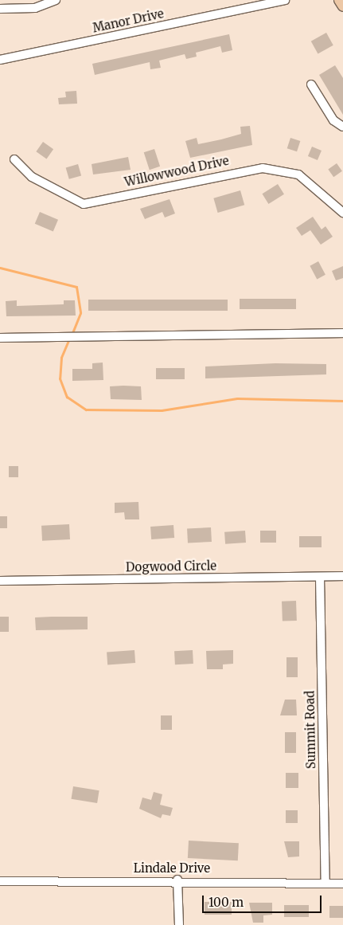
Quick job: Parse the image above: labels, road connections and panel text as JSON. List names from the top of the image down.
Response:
{
  "streets": {
    "street": [
      "Manor Drive",
      "Willowwood Drive",
      "Dogwood Circle",
      "Summit Road",
      "Lindale Drive"
    ]
  },
  "crossings": [
    ["Dogwood Circle", "Summit Road"],
    ["Summit Road", "Lindale Drive"]
  ],
  "scale_bar": "100 m"
}
